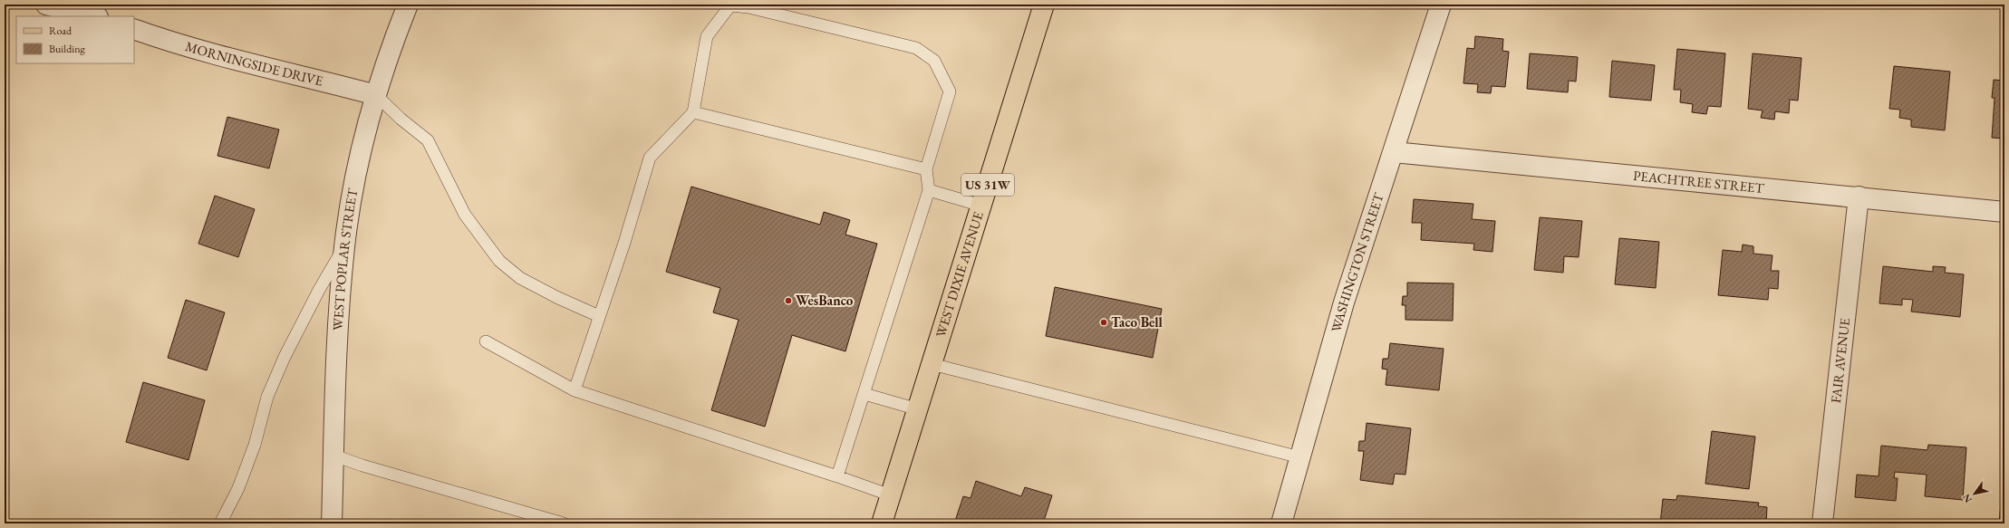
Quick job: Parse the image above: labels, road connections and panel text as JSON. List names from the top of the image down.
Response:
{
  "streets": {
    "main road": ["US 31W", "WEST DIXIE AVENUE"],
    "street": [
      "MORNINGSIDE DRIVE",
      "PEACHTREE STREET",
      "WEST POPLAR STREET",
      "WASHINGTON STREET",
      "FAIR AVENUE"
    ]
  },
  "crossings": [
    ["MORNINGSIDE DRIVE", "WEST POPLAR STREET"],
    ["PEACHTREE STREET", "WASHINGTON STREET"],
    ["PEACHTREE STREET", "FAIR AVENUE"]
  ],
  "places": ["WesBanco", "Taco Bell"],
  "legend": ["Road", "Building"],
  "north": "bottom left"
}
